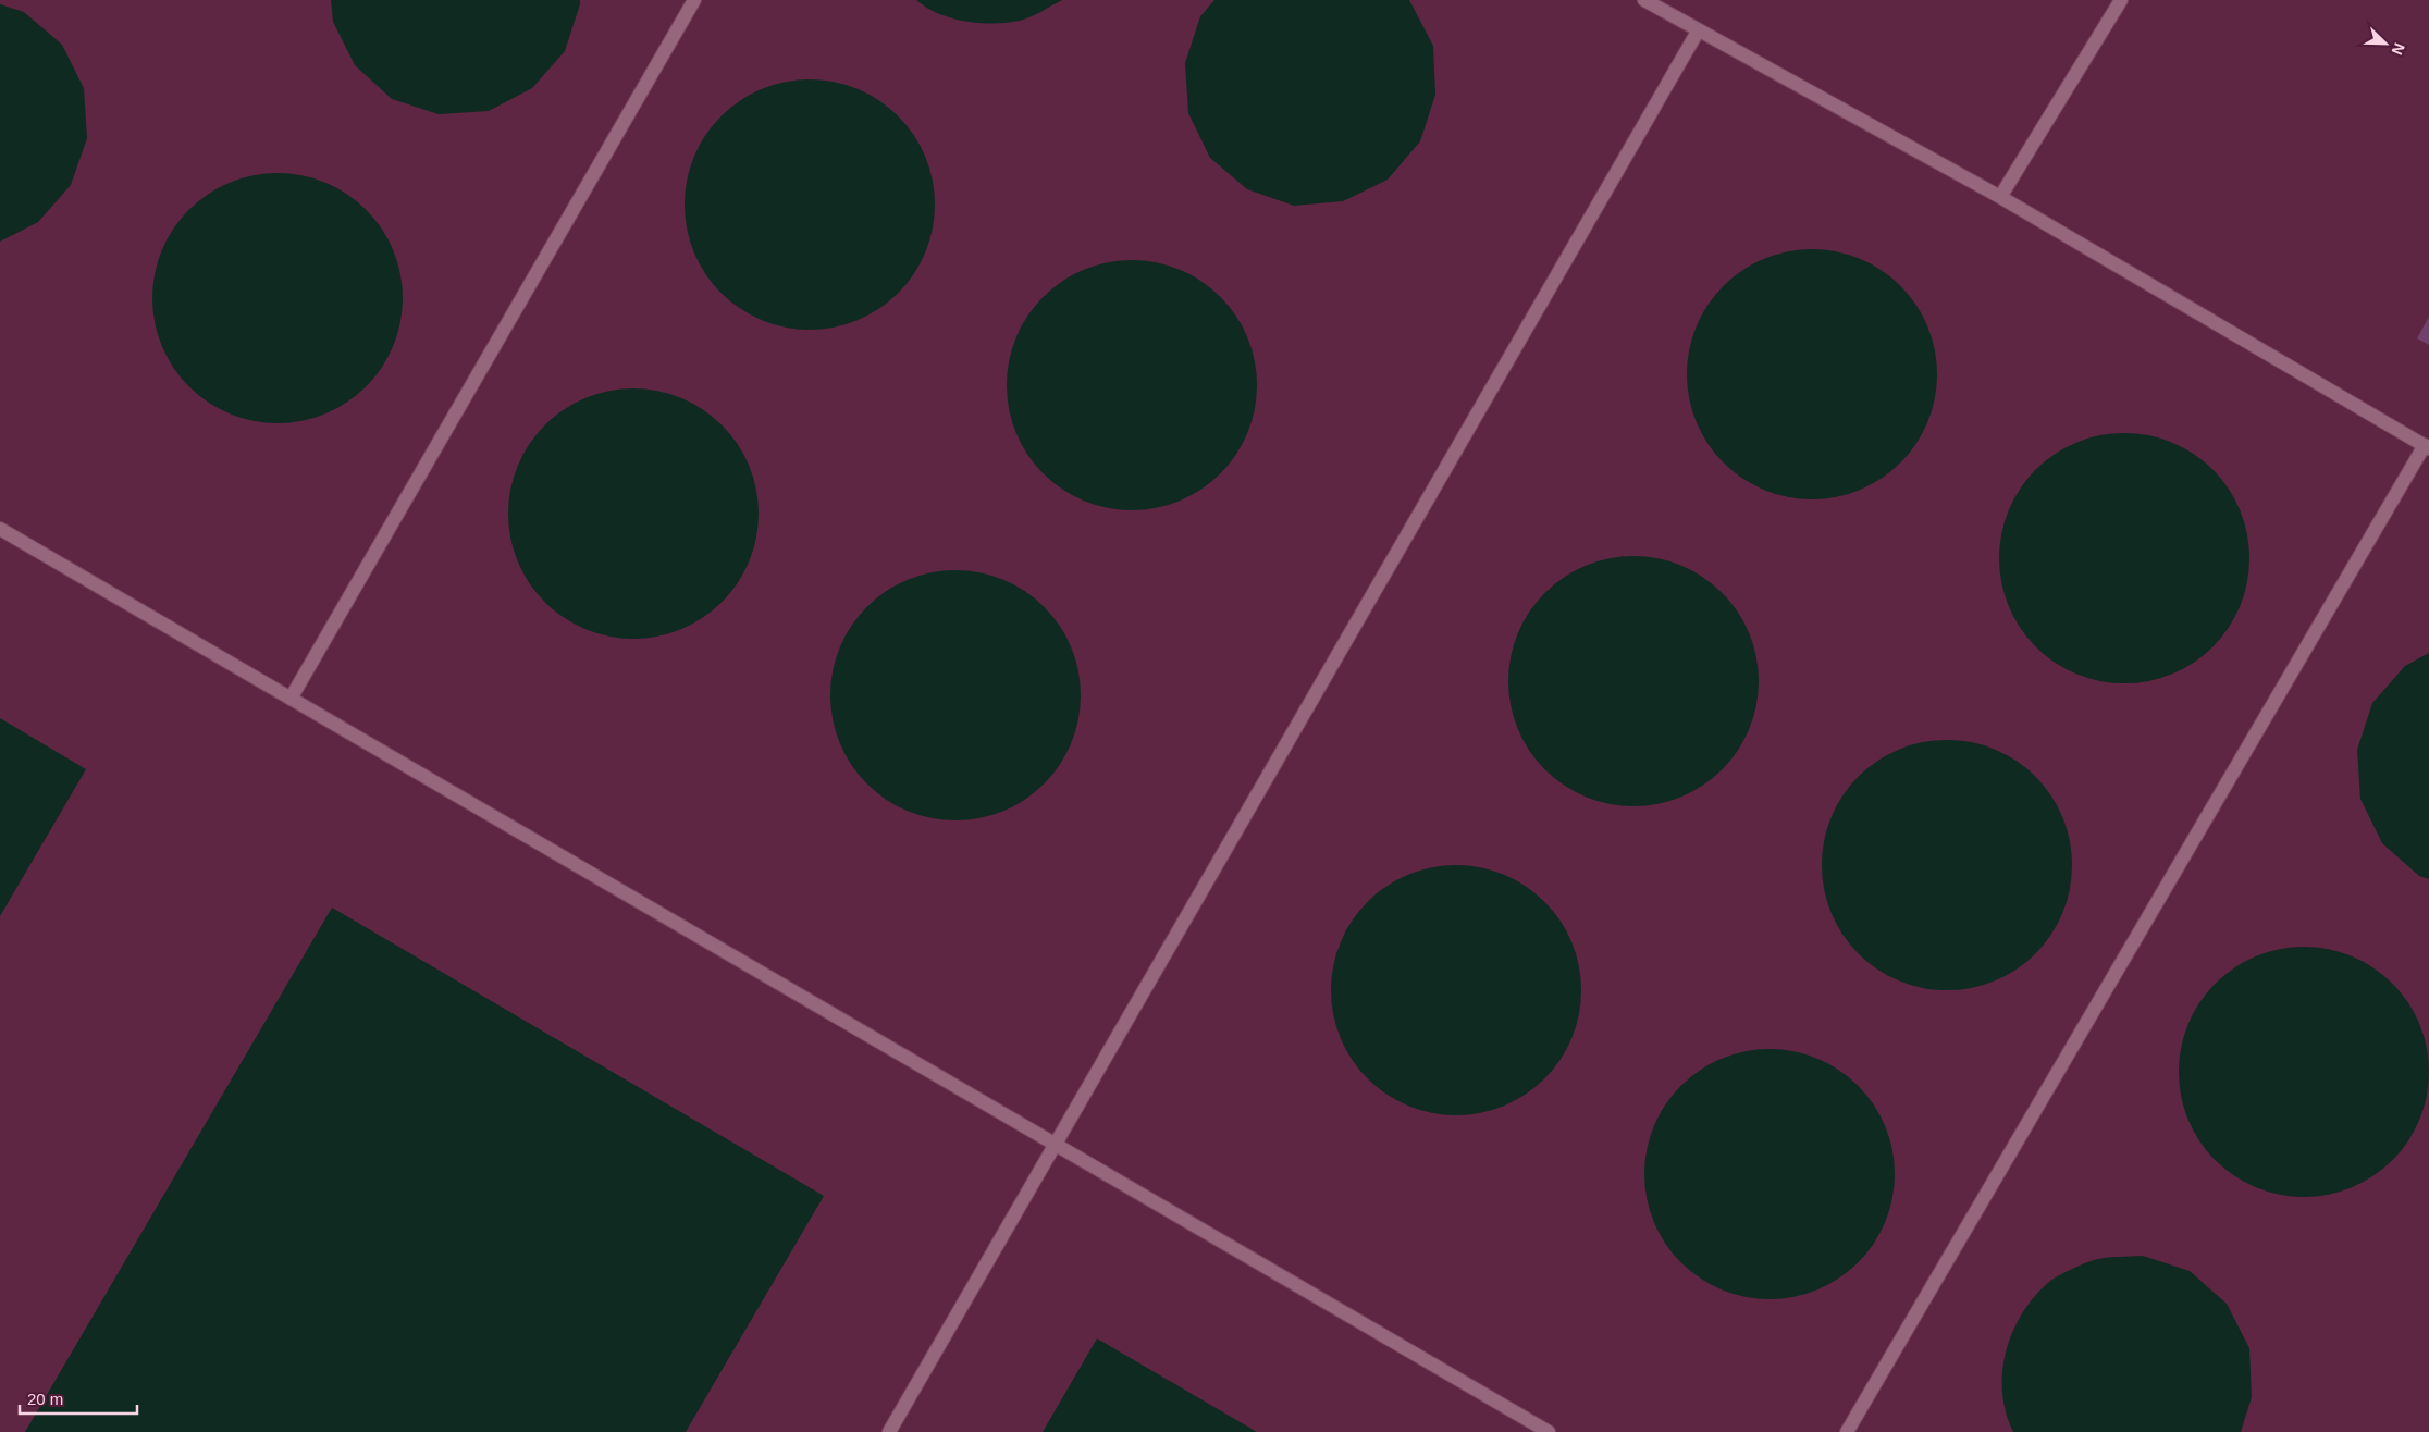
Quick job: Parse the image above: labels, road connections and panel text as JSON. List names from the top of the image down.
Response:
{
  "scale_bar": "20 m",
  "north": "bottom right"
}
